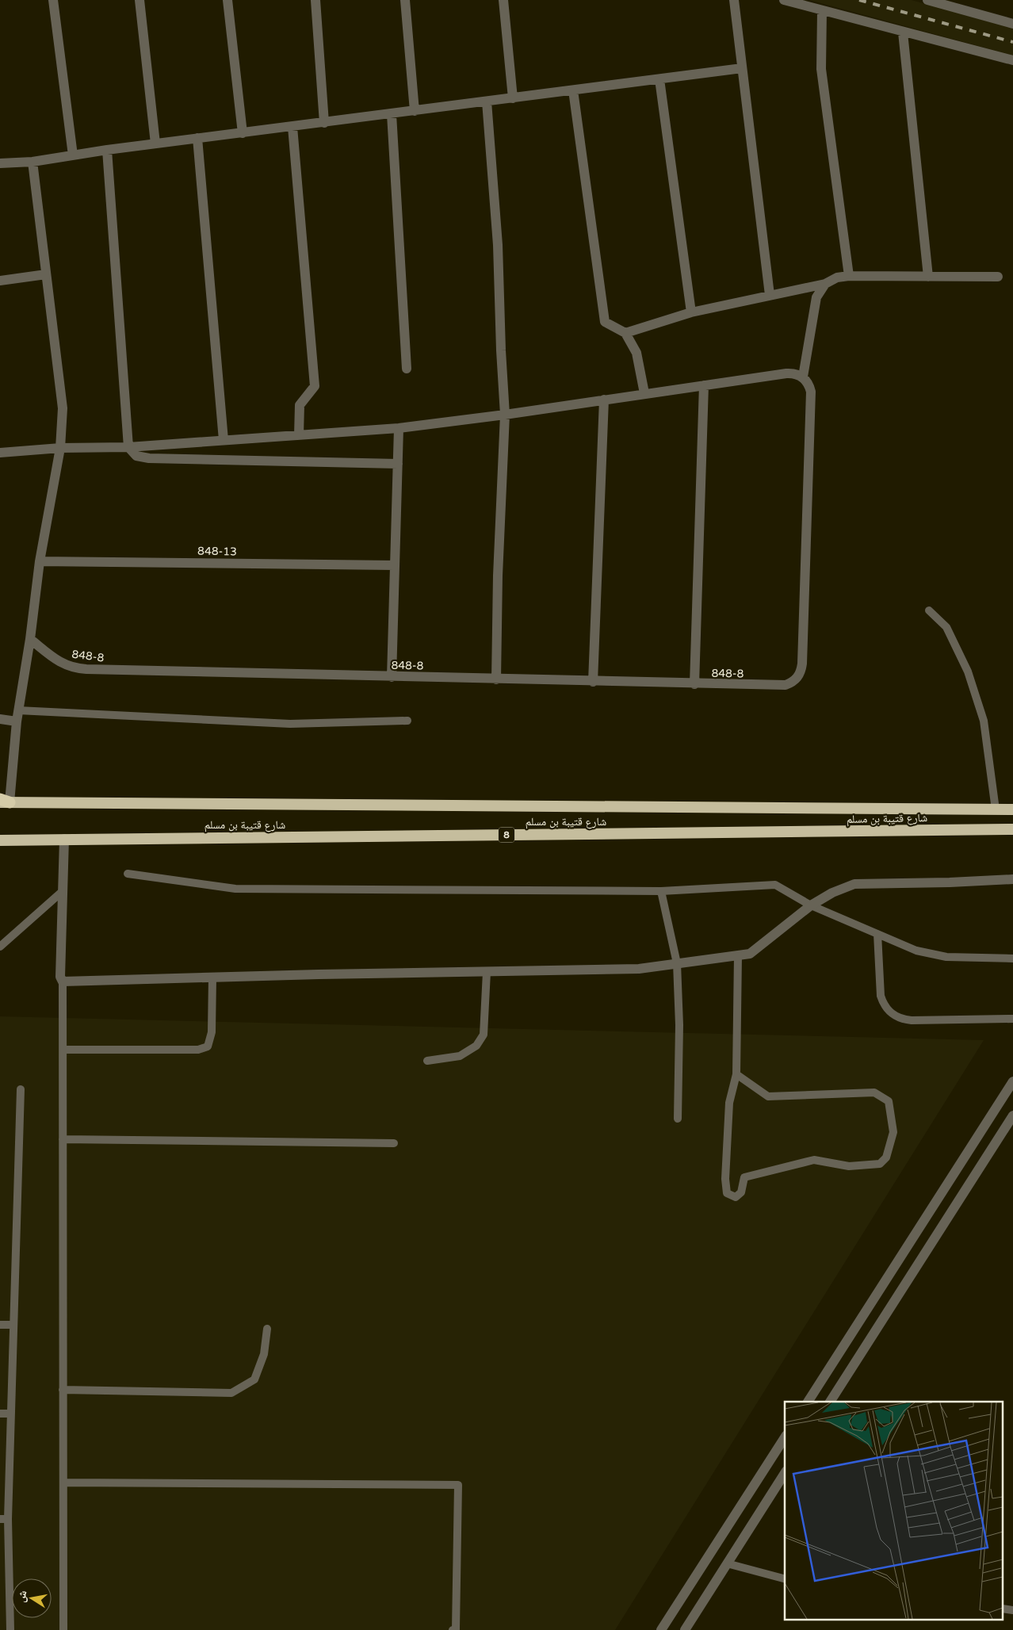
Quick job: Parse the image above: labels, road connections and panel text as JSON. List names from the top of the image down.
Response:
{
  "streets": {
    "highway": ["شارع قتيبة بن مسلم", "8"],
    "street": ["848-13", "848-8"]
  },
  "north": "left"
}
